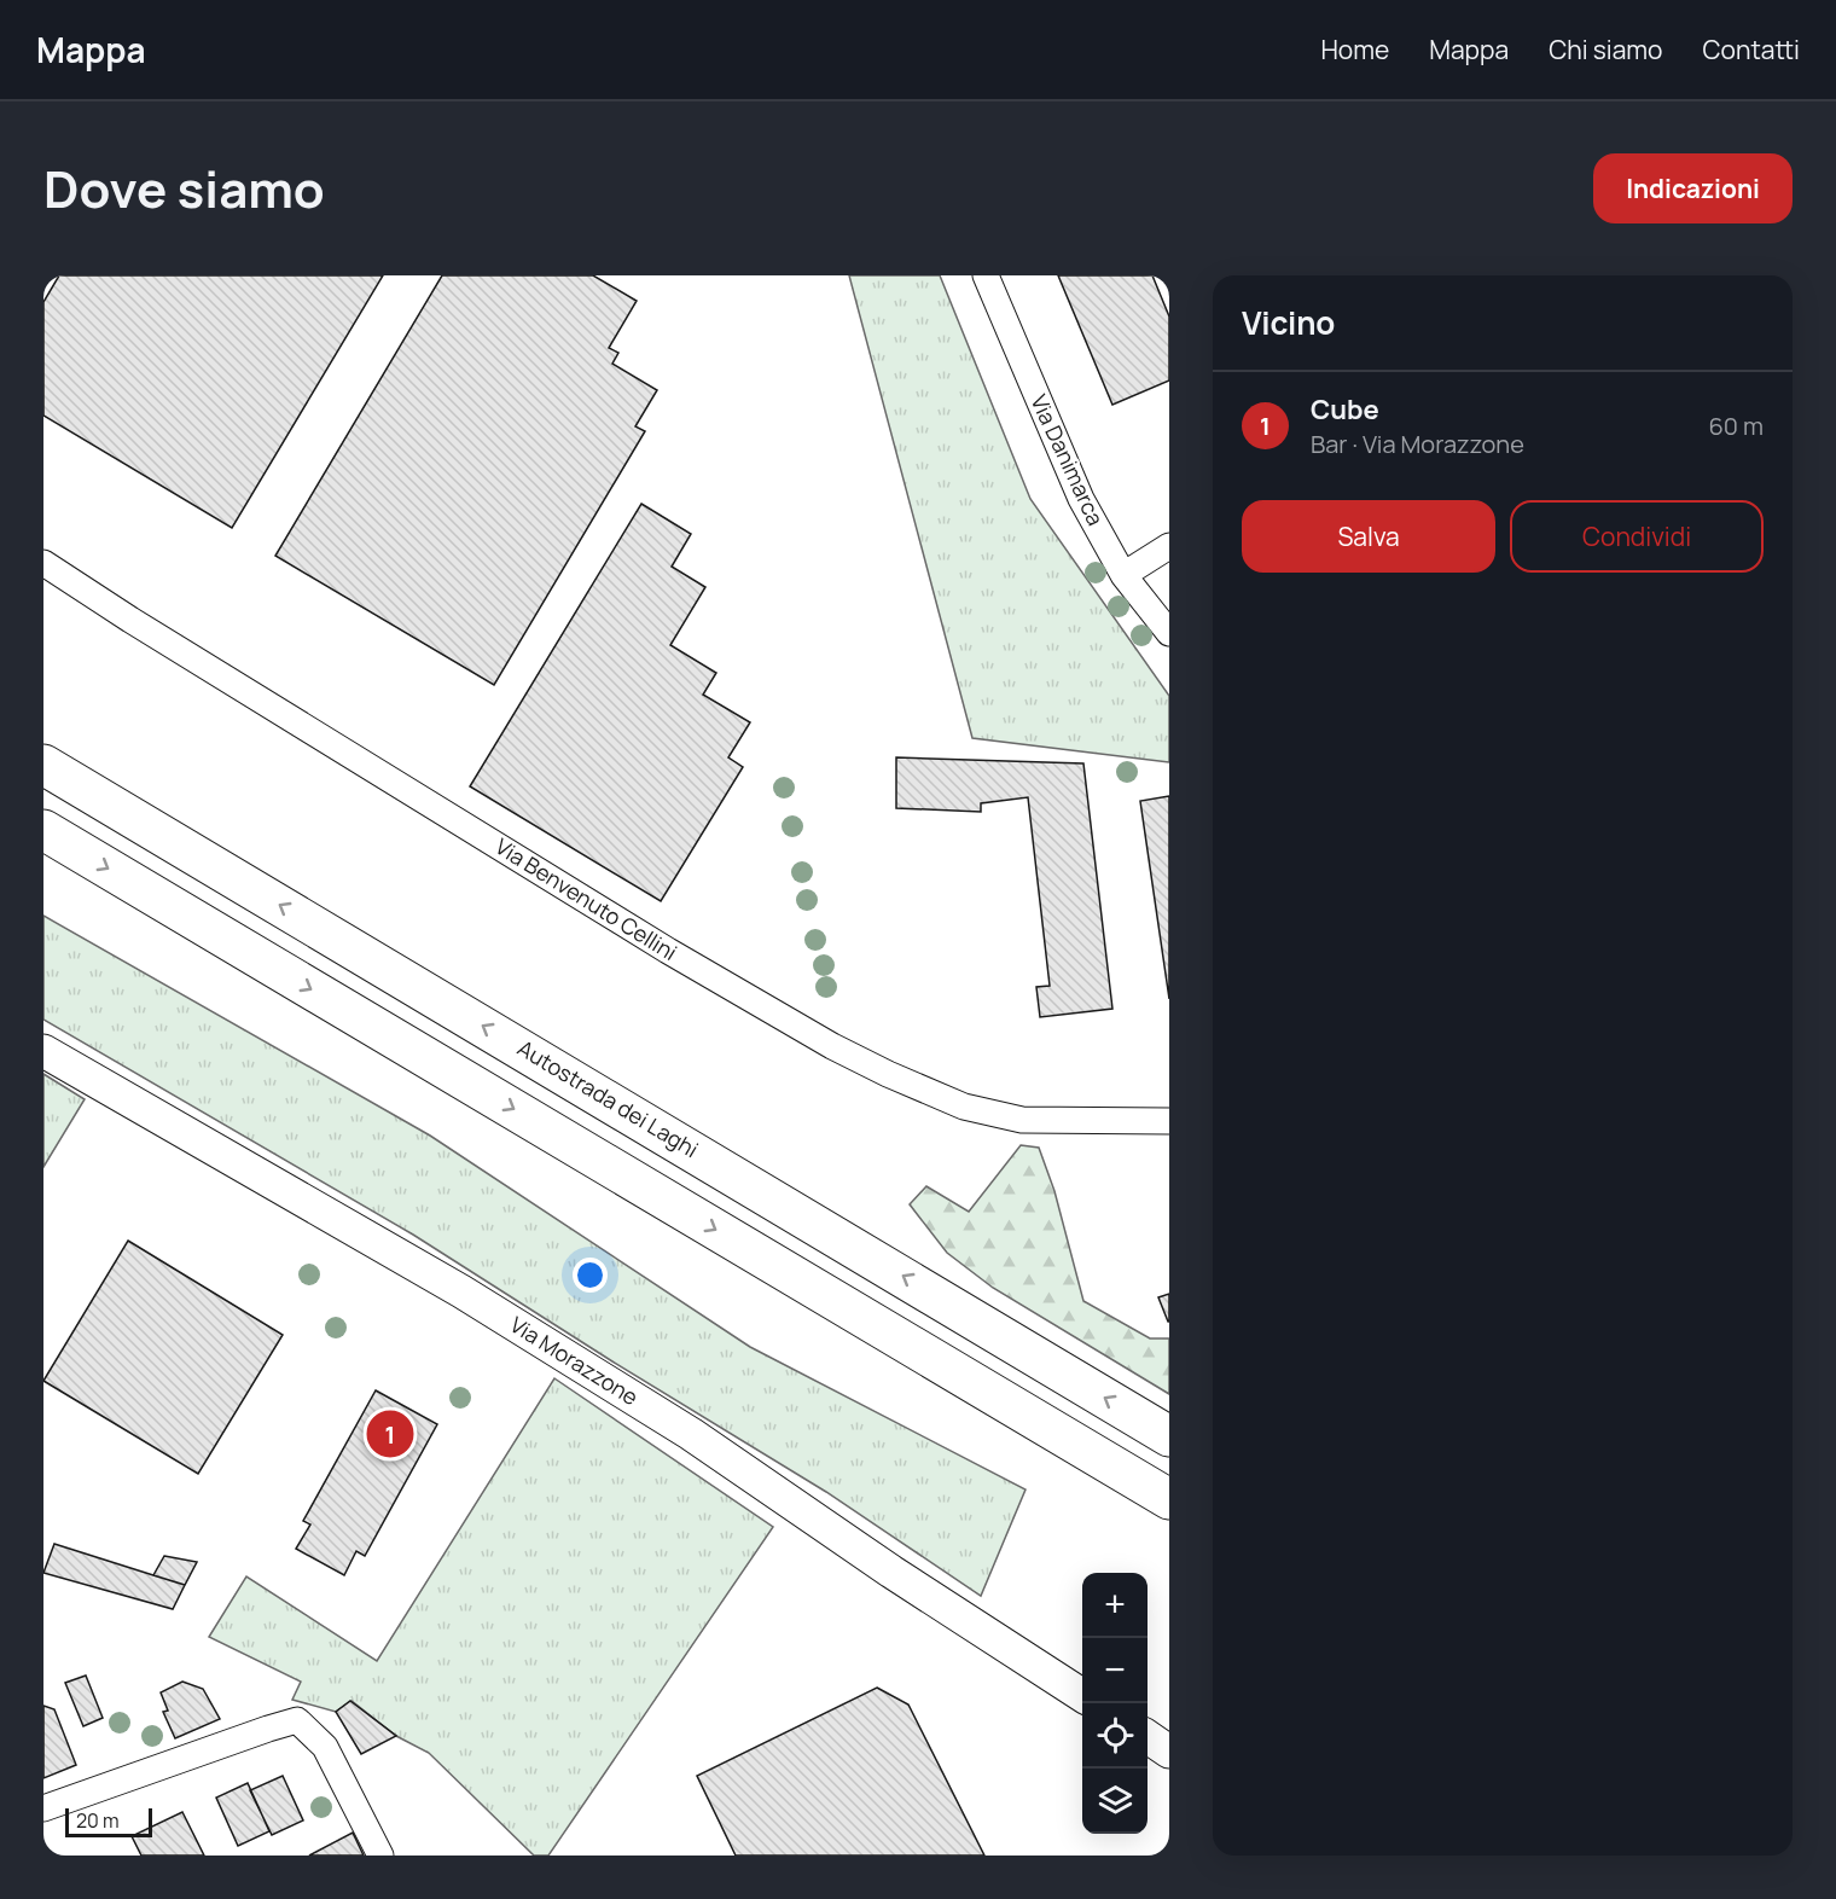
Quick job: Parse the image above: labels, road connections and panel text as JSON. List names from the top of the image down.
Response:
{
  "streets": {
    "highway": ["Autostrada dei Laghi"],
    "street": ["Via Danimarca", "Via Benvenuto Cellini", "Via Morazzone"]
  },
  "scale_bar": "20 m",
  "page": {
    "header": "Mappa",
    "nav": [
      "Home",
      "Mappa",
      "Chi siamo",
      "Contatti"
    ],
    "title": "Dove siamo",
    "buttons": [
      "Indicazioni",
      ["Salva", "Condividi"]
    ],
    "heading": "Vicino",
    "list": [
      {
        "mark": "1",
        "name": "Cube",
        "note": "Bar · Via Morazzone",
        "value": "60 m"
      }
    ],
    "pins": "1",
    "map_buttons": ["+", "−"],
    "scale": "20 m"
  }
}
